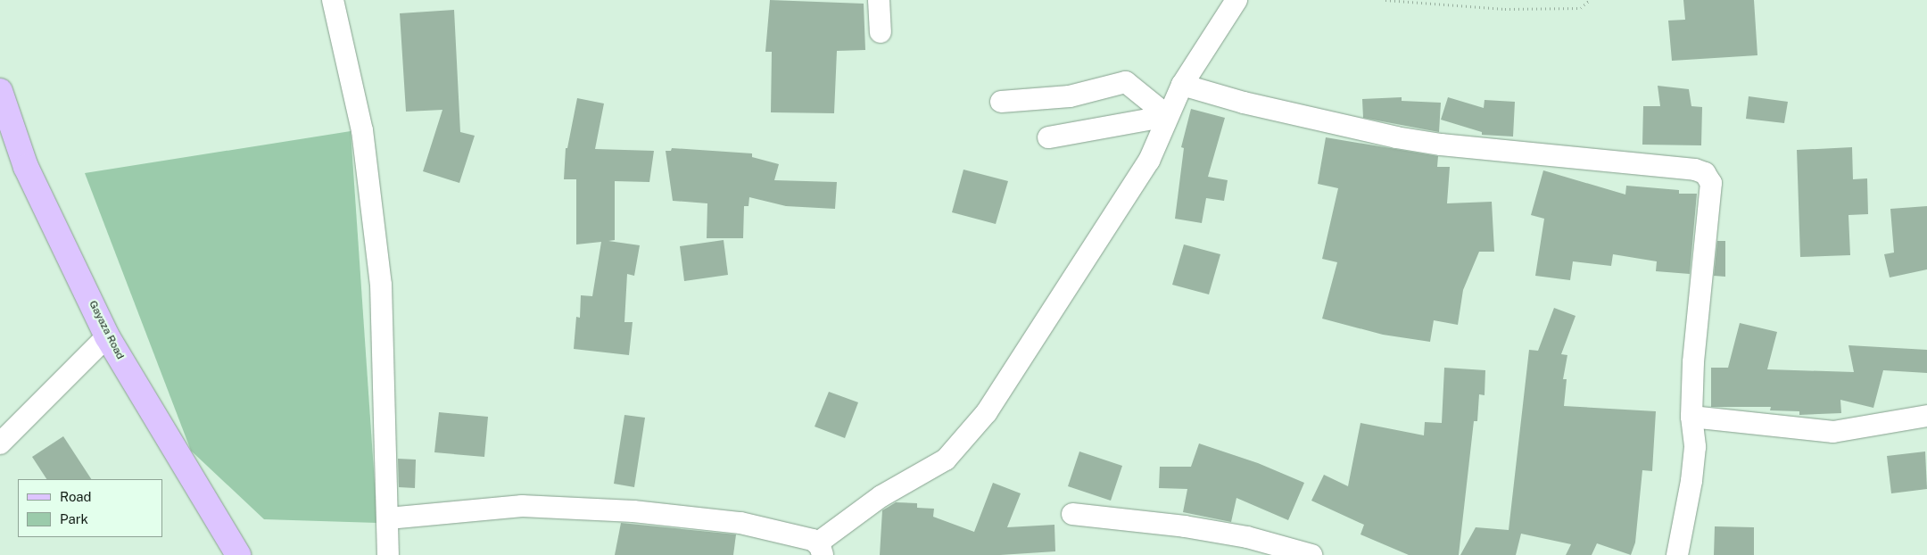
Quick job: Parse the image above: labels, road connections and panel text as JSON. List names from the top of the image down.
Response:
{
  "streets": {
    "main road": ["Gayaza Road"]
  },
  "legend": ["Road", "Park"]
}
